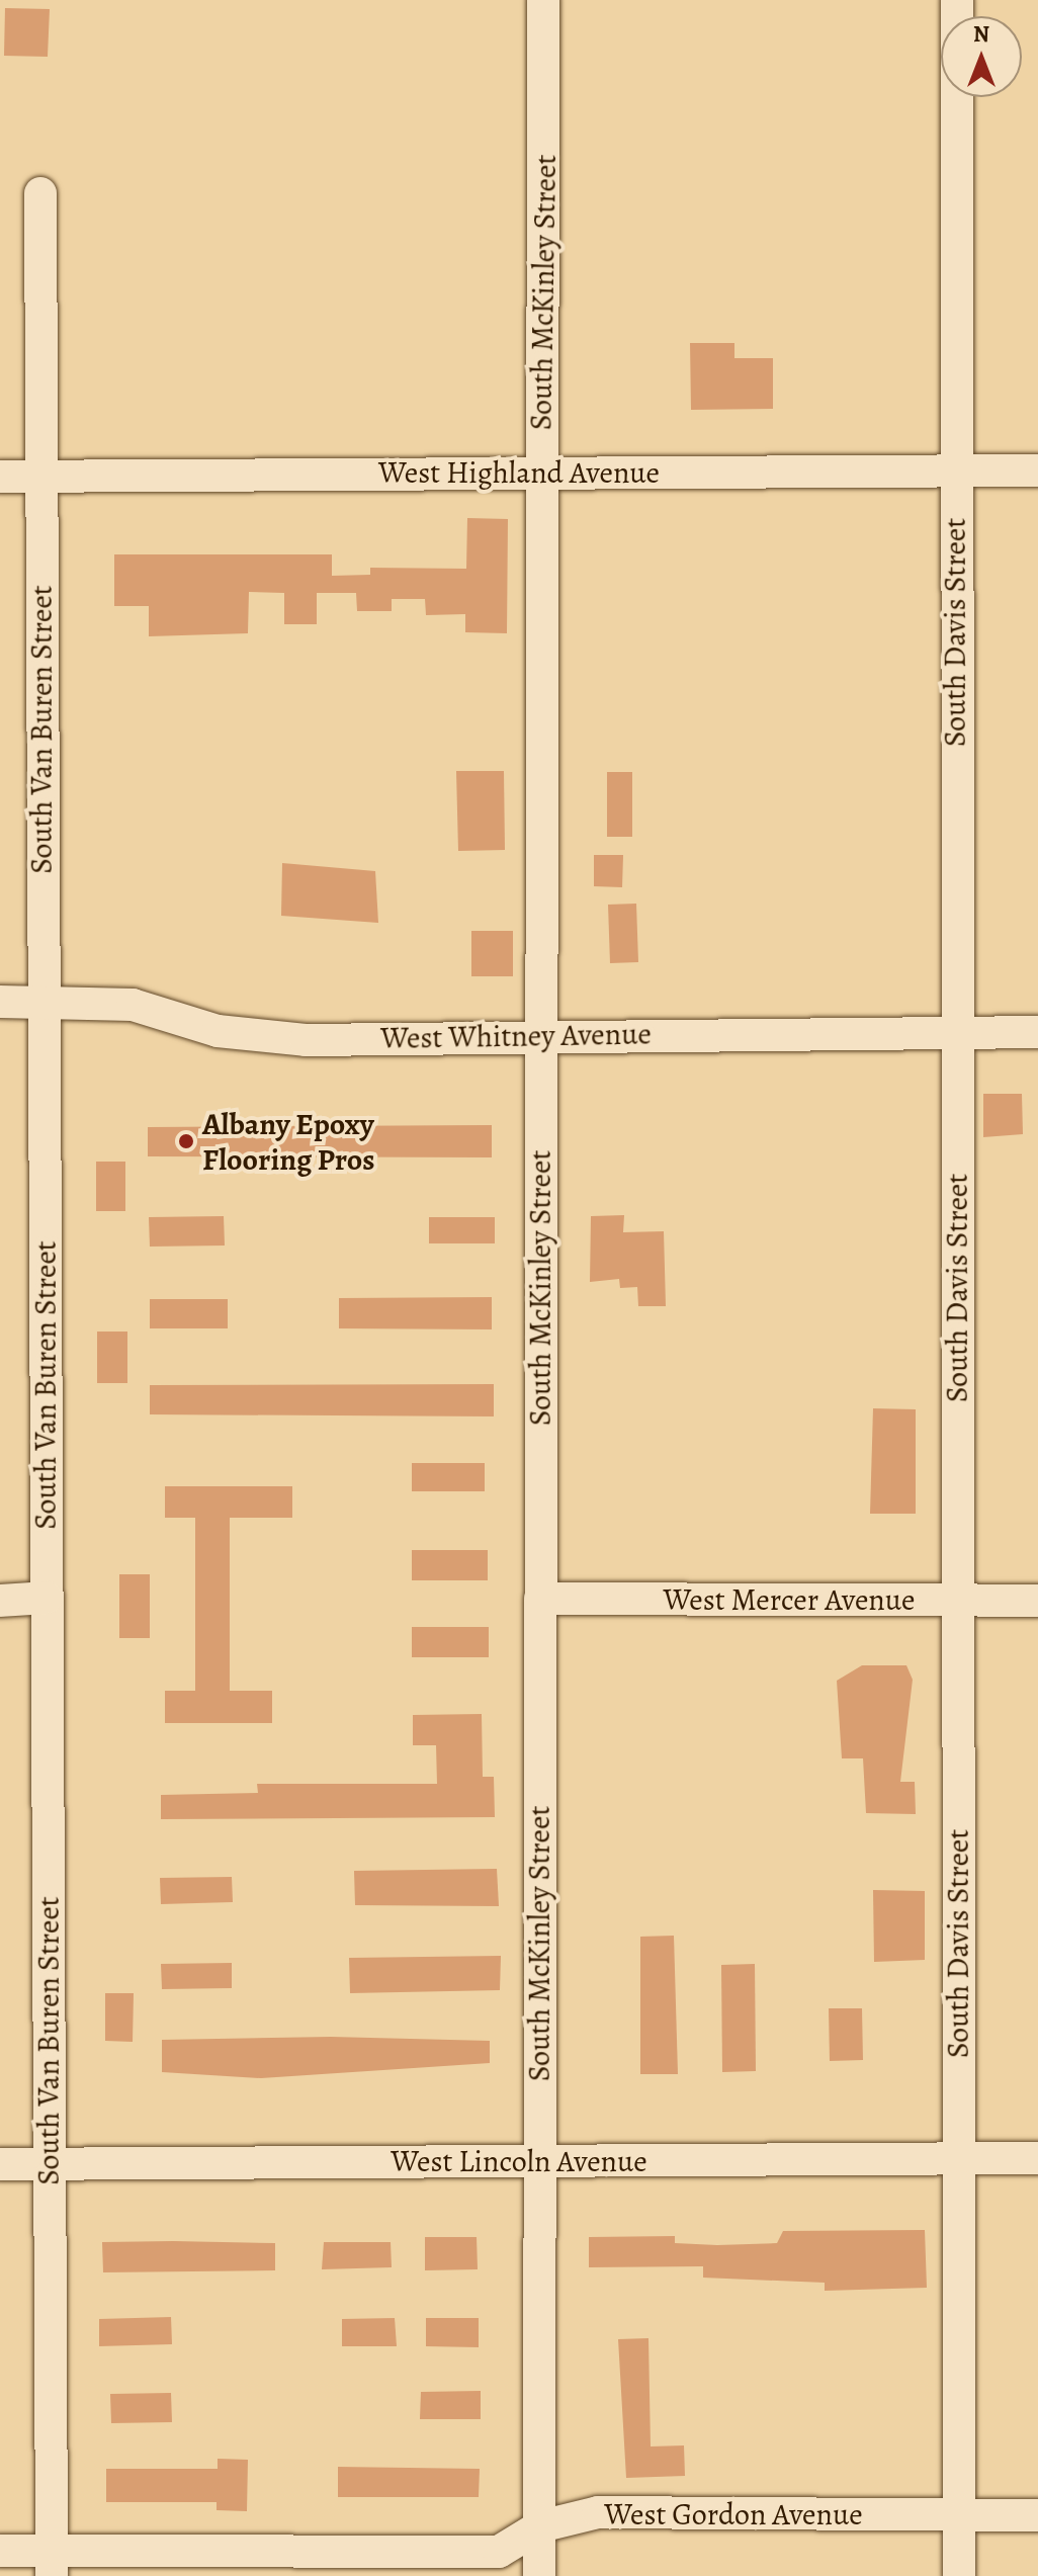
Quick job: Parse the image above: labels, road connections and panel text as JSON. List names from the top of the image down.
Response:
{
  "streets": {
    "street": [
      "South McKinley Street",
      "West Highland Avenue",
      "South Davis Street",
      "South Van Buren Street",
      "West Whitney Avenue",
      "West Mercer Avenue",
      "West Lincoln Avenue",
      "West Gordon Avenue"
    ]
  },
  "crossings": [
    ["South McKinley Street", "West Highland Avenue"],
    ["South McKinley Street", "West Whitney Avenue"],
    ["South McKinley Street", "West Mercer Avenue"],
    ["South McKinley Street", "West Lincoln Avenue"],
    ["South McKinley Street", "West Gordon Avenue"],
    ["West Highland Avenue", "South Davis Street"],
    ["West Highland Avenue", "South Van Buren Street"],
    ["South Davis Street", "West Whitney Avenue"],
    ["South Davis Street", "West Mercer Avenue"],
    ["South Davis Street", "West Lincoln Avenue"],
    ["South Davis Street", "West Gordon Avenue"],
    ["South Van Buren Street", "West Whitney Avenue"],
    ["South Van Buren Street", "West Lincoln Avenue"],
    ["South Van Buren Street", "West Gordon Avenue"]
  ],
  "places": ["Albany Epoxy Flooring Pros"],
  "north": "top"
}
